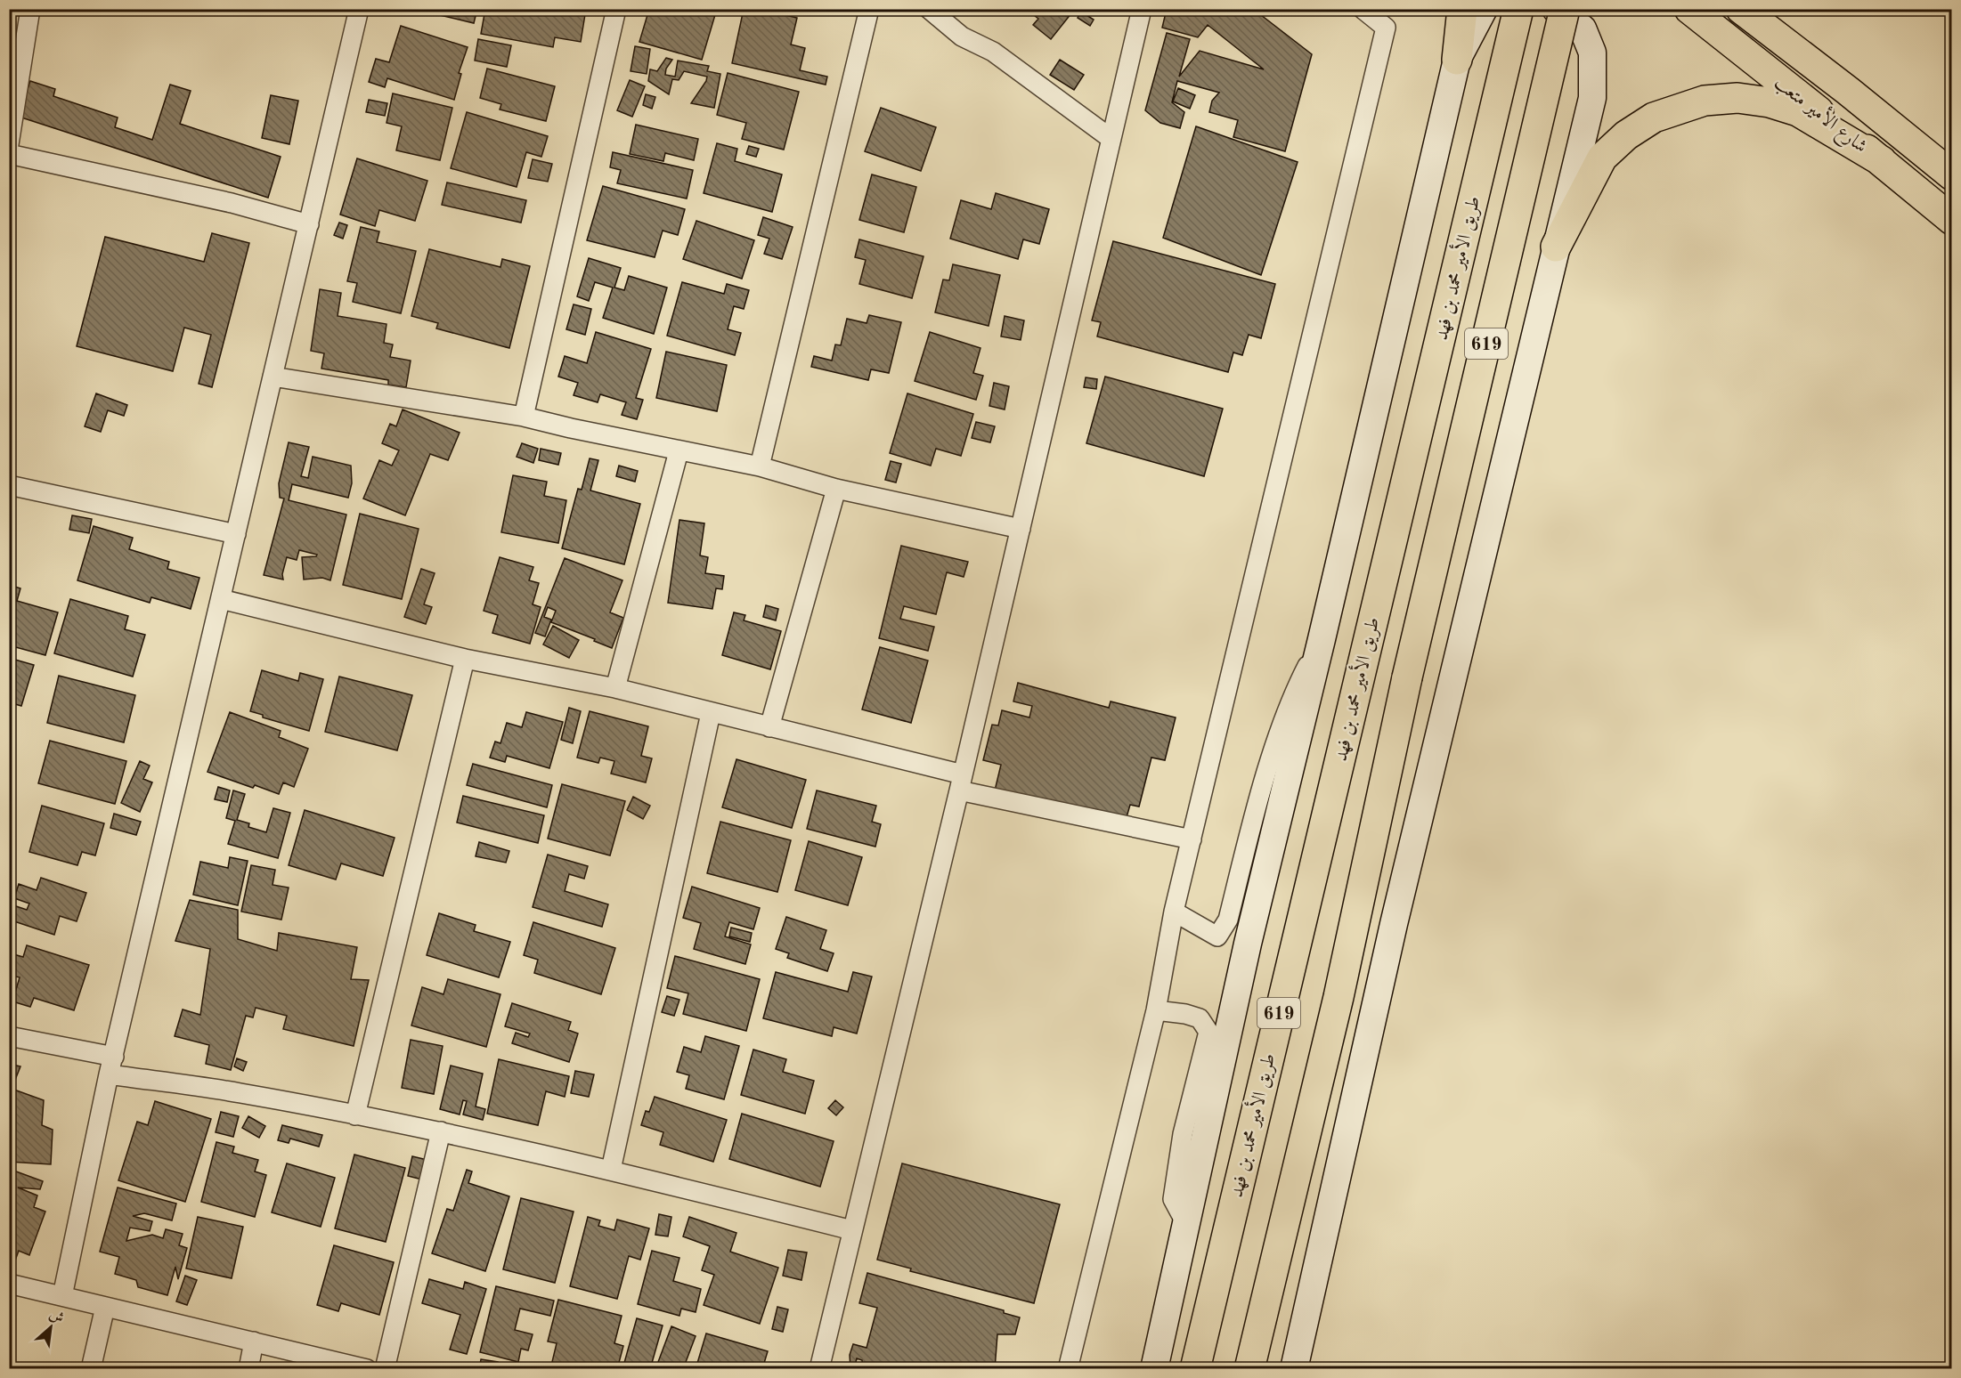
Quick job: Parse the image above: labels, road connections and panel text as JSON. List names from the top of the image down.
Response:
{
  "streets": {
    "main road": ["شارع الأمير متعب", "طريق الأمير محمد بن فهد", "619"]
  },
  "north": "top right"
}
